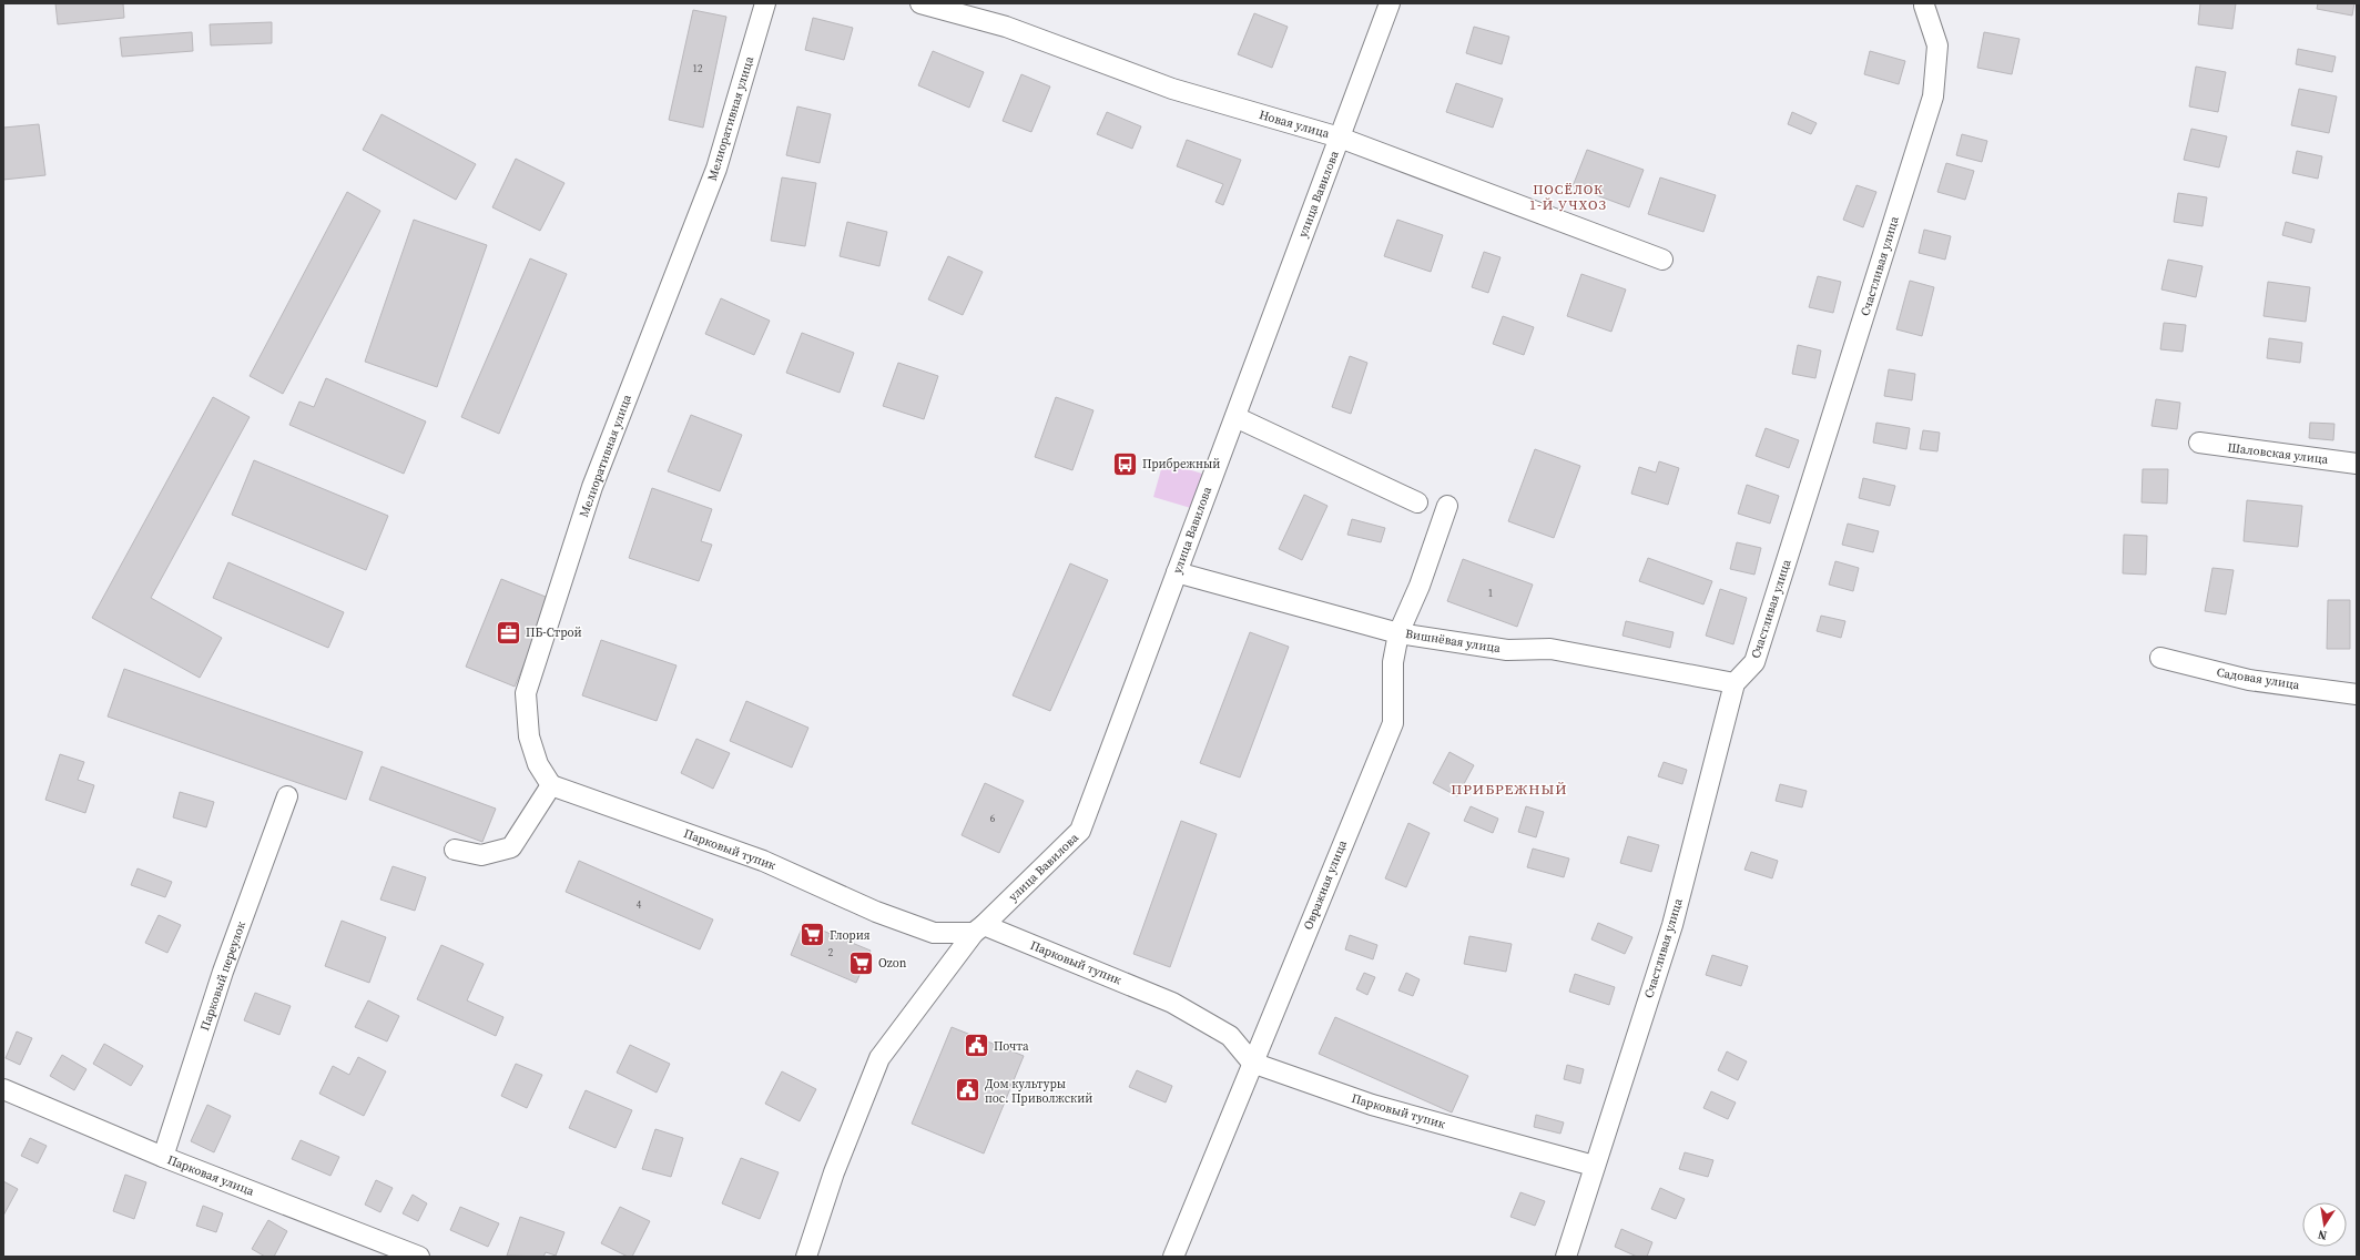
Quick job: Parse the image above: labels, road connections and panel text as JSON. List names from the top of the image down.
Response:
{
  "streets": {
    "street": [
      "Мелиоративная улица",
      "Новая улица",
      "улица Вавилова",
      "Счастливая улица",
      "Шаловская улица",
      "Вишнёвая улица",
      "Садовая улица",
      "Парковый тупик",
      "Овражная улица",
      "Парковый переулок",
      "Парковая улица"
    ]
  },
  "crossings": [
    ["Мелиоративная улица", "Парковый тупик"],
    ["Новая улица", "улица Вавилова"],
    ["улица Вавилова", "Вишнёвая улица"],
    ["улица Вавилова", "Парковый тупик"],
    ["Счастливая улица", "Вишнёвая улица"],
    ["Счастливая улица", "Парковый тупик"],
    ["Вишнёвая улица", "Овражная улица"],
    ["Парковый тупик", "Овражная улица"],
    ["Парковый переулок", "Парковая улица"]
  ],
  "districts": ["ПОСЁЛОК 1-Й УЧХОЗ", "ПРИБРЕЖНЫЙ"],
  "places": {
    "bus stop": ["Прибрежный"],
    "office": ["ПБ-Строй"],
    "supermarket": ["Глория", "Ozon"],
    "public building": ["Почта", "Дом культуры пос. Приволжский"]
  },
  "house_numbers": [
    "12",
    "1",
    "6",
    "4",
    "2"
  ],
  "north": "bottom"
}
